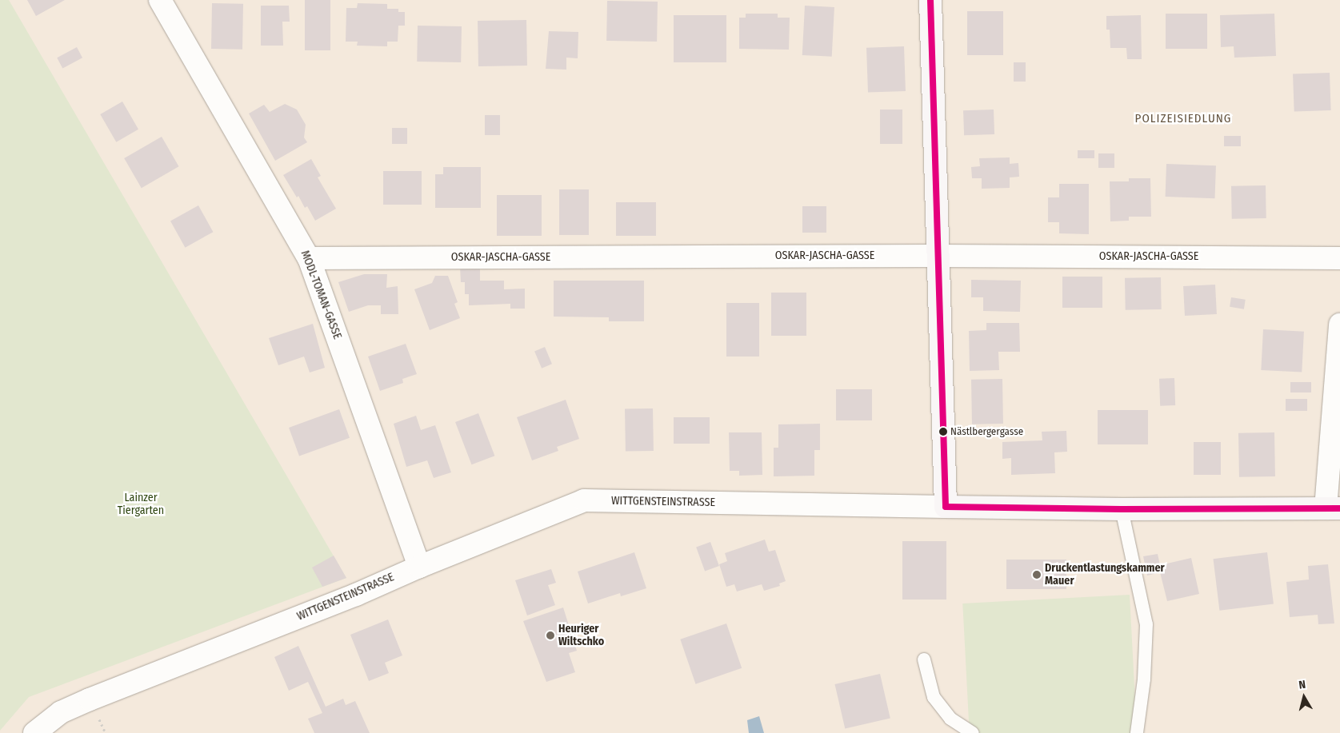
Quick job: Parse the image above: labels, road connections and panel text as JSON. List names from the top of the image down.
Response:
{
  "streets": {
    "street": ["OSKAR-JASCHA-GASSE", "MODL-TOMAN-GASSE", "WITTGENSTEINSTRASSE"]
  },
  "crossings": [
    ["OSKAR-JASCHA-GASSE", "MODL-TOMAN-GASSE"],
    ["MODL-TOMAN-GASSE", "WITTGENSTEINSTRASSE"]
  ],
  "districts": ["POLIZEISIEDLUNG"],
  "parks": ["Lainzer Tiergarten"],
  "places": ["Nästlbergergasse", "Druckentlastungskammer Mauer", "Heuriger Wiltschko"],
  "north": "top"
}
